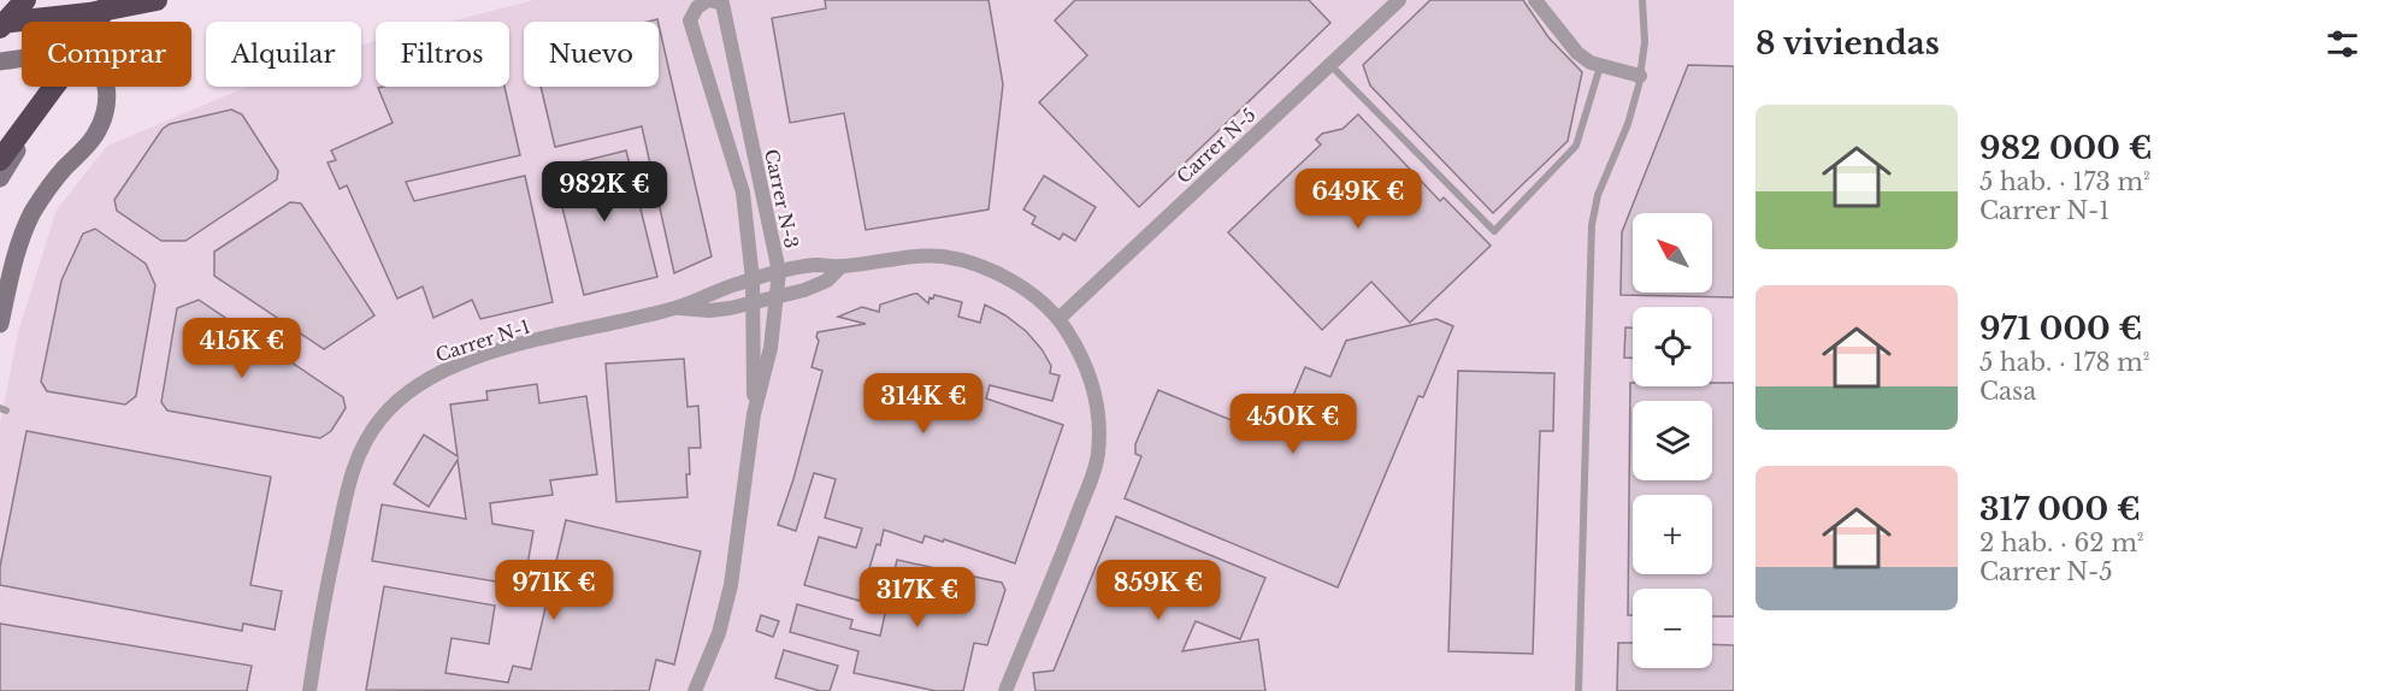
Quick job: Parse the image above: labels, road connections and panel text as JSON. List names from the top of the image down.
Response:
{
  "streets": {
    "street": ["Carrer N-5", "Carrer N-3", "Carrer N-1"]
  },
  "crossings": [
    ["Carrer N-3", "Carrer N-1"]
  ],
  "north": "top left",
  "page": {
    "heading": "8 viviendas",
    "chip": [
      "Comprar",
      "Alquilar",
      "Filtros",
      "Nuevo"
    ],
    "list": [
      {
        "name": "982 000 €",
        "note": "5 hab. · 173 m² · Carrer N-1"
      },
      {
        "name": "971 000 €",
        "note": "5 hab. · 178 m² · Casa"
      },
      {
        "name": "317 000 €",
        "note": "2 hab. · 62 m² · Carrer N-5"
      }
    ],
    "price": [
      "982K €",
      "649K €",
      "415K €",
      "314K €",
      "450K €",
      "971K €",
      "859K €",
      "317K €"
    ],
    "map_buttons": ["+", "−"]
  }
}
